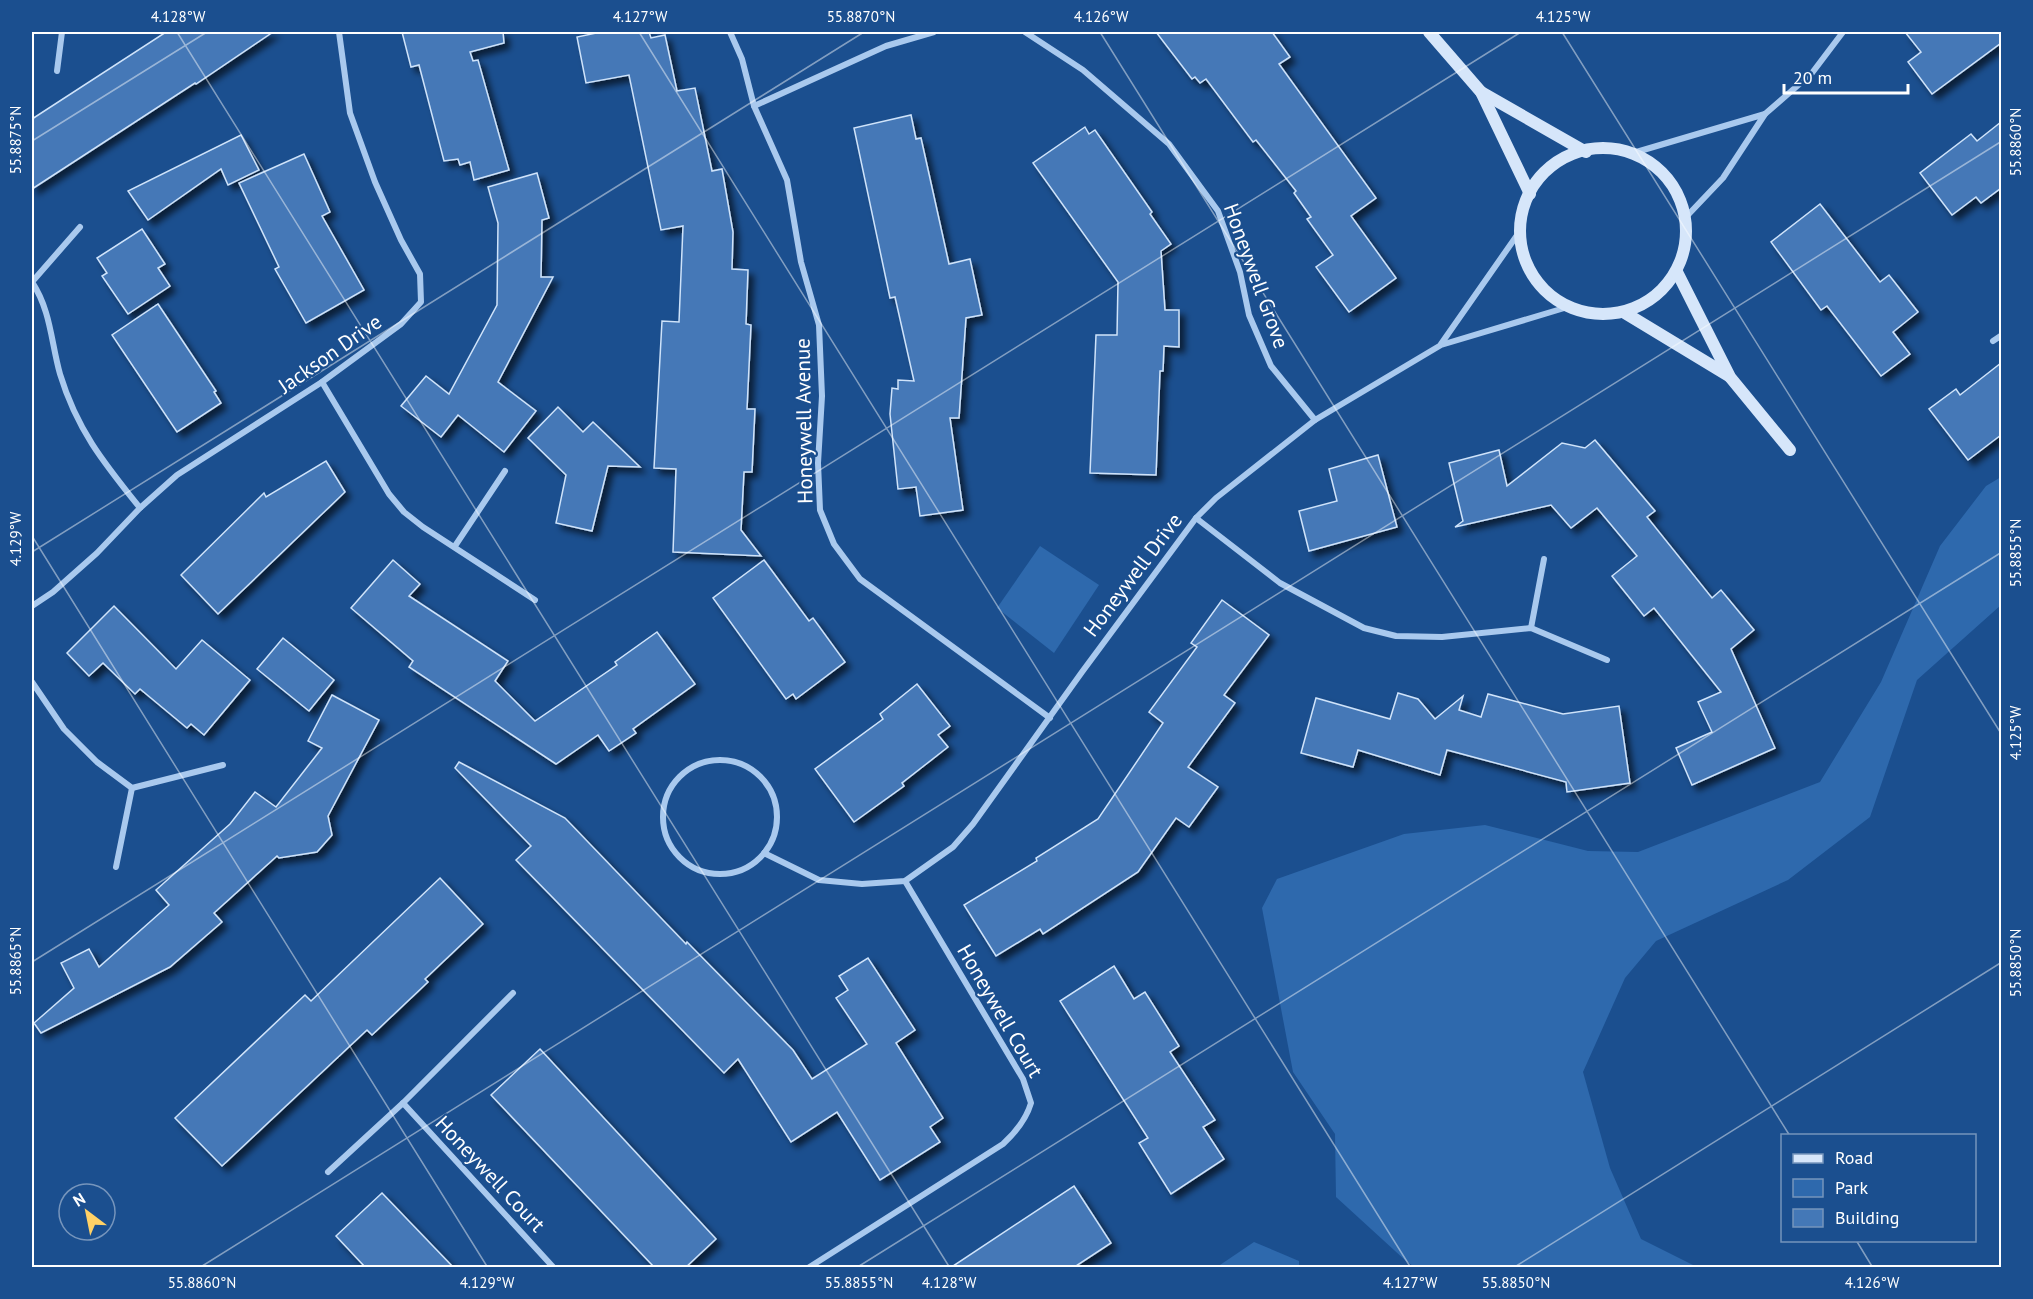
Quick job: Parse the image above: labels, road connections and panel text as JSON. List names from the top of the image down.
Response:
{
  "streets": {
    "street": [
      "Honeywell Grove",
      "Jackson Drive",
      "Honeywell Avenue",
      "Honeywell Drive",
      "Honeywell Court"
    ]
  },
  "crossings": [
    ["Honeywell Grove", "Honeywell Drive"],
    ["Honeywell Avenue", "Honeywell Drive"],
    ["Honeywell Drive", "Honeywell Court"]
  ],
  "legend": ["Road", "Park", "Building"],
  "scale_bar": "20 m",
  "north": "top left",
  "coordinates": [
    "4.128°W",
    "4.127°W",
    "55.8870°N",
    "4.126°W",
    "4.125°W",
    "55.8875°N",
    "55.8860°N",
    "4.129°W",
    "55.8855°N",
    "55.8865°N",
    "55.8850°N"
  ]
}
